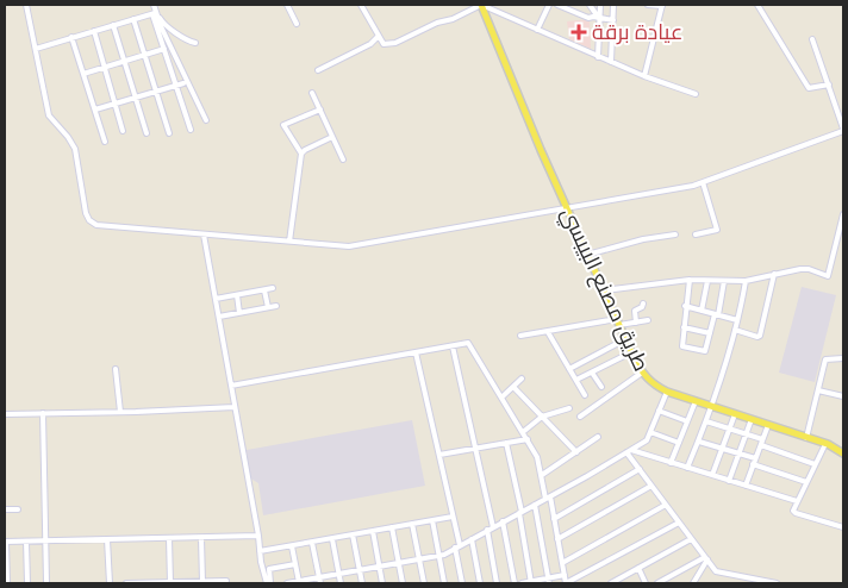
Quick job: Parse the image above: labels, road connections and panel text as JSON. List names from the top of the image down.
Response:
{
  "streets": {
    "main road": ["طريق مصنع البيبسي"]
  },
  "places": {
    "health": ["عيادة برقة"]
  }
}
